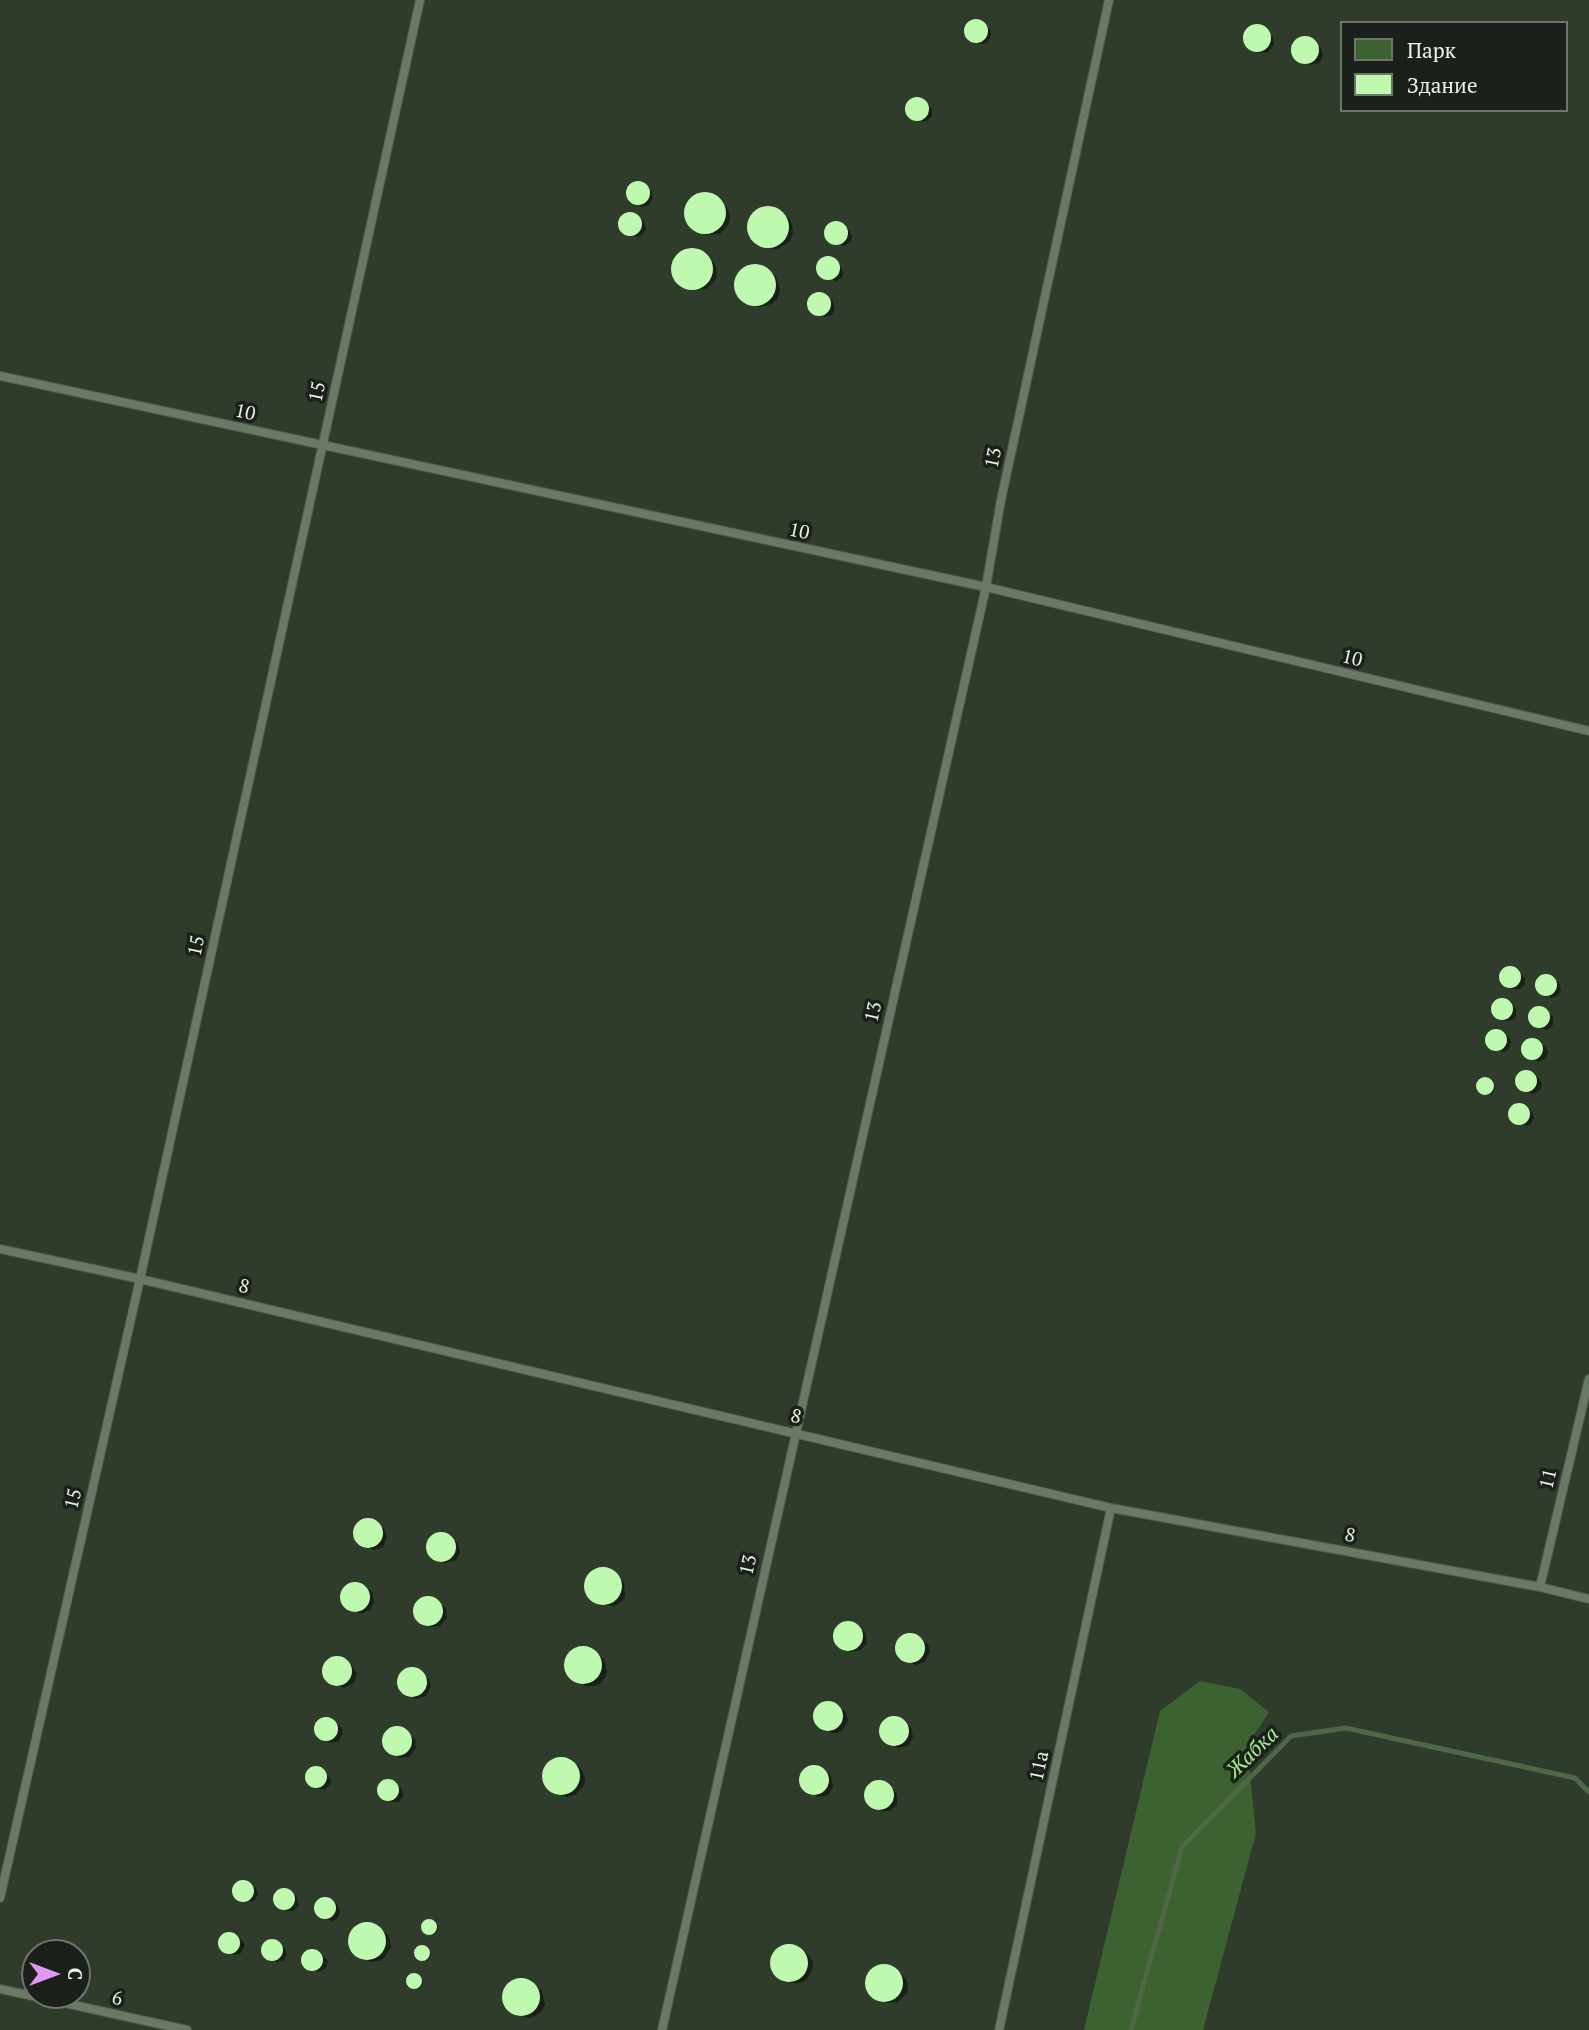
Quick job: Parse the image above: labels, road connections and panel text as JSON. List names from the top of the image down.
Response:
{
  "streets": {
    "lane": [
      "15",
      "10",
      "13",
      "8",
      "11",
      "11a",
      "6"
    ]
  },
  "crossings": [
    ["15", "10"],
    ["15", "8"],
    ["10", "13"],
    ["13", "8"],
    ["8", "11"],
    ["8", "11a"]
  ],
  "water": ["Жабка"],
  "legend": ["Парк", "Здание"],
  "north": "right"
}
